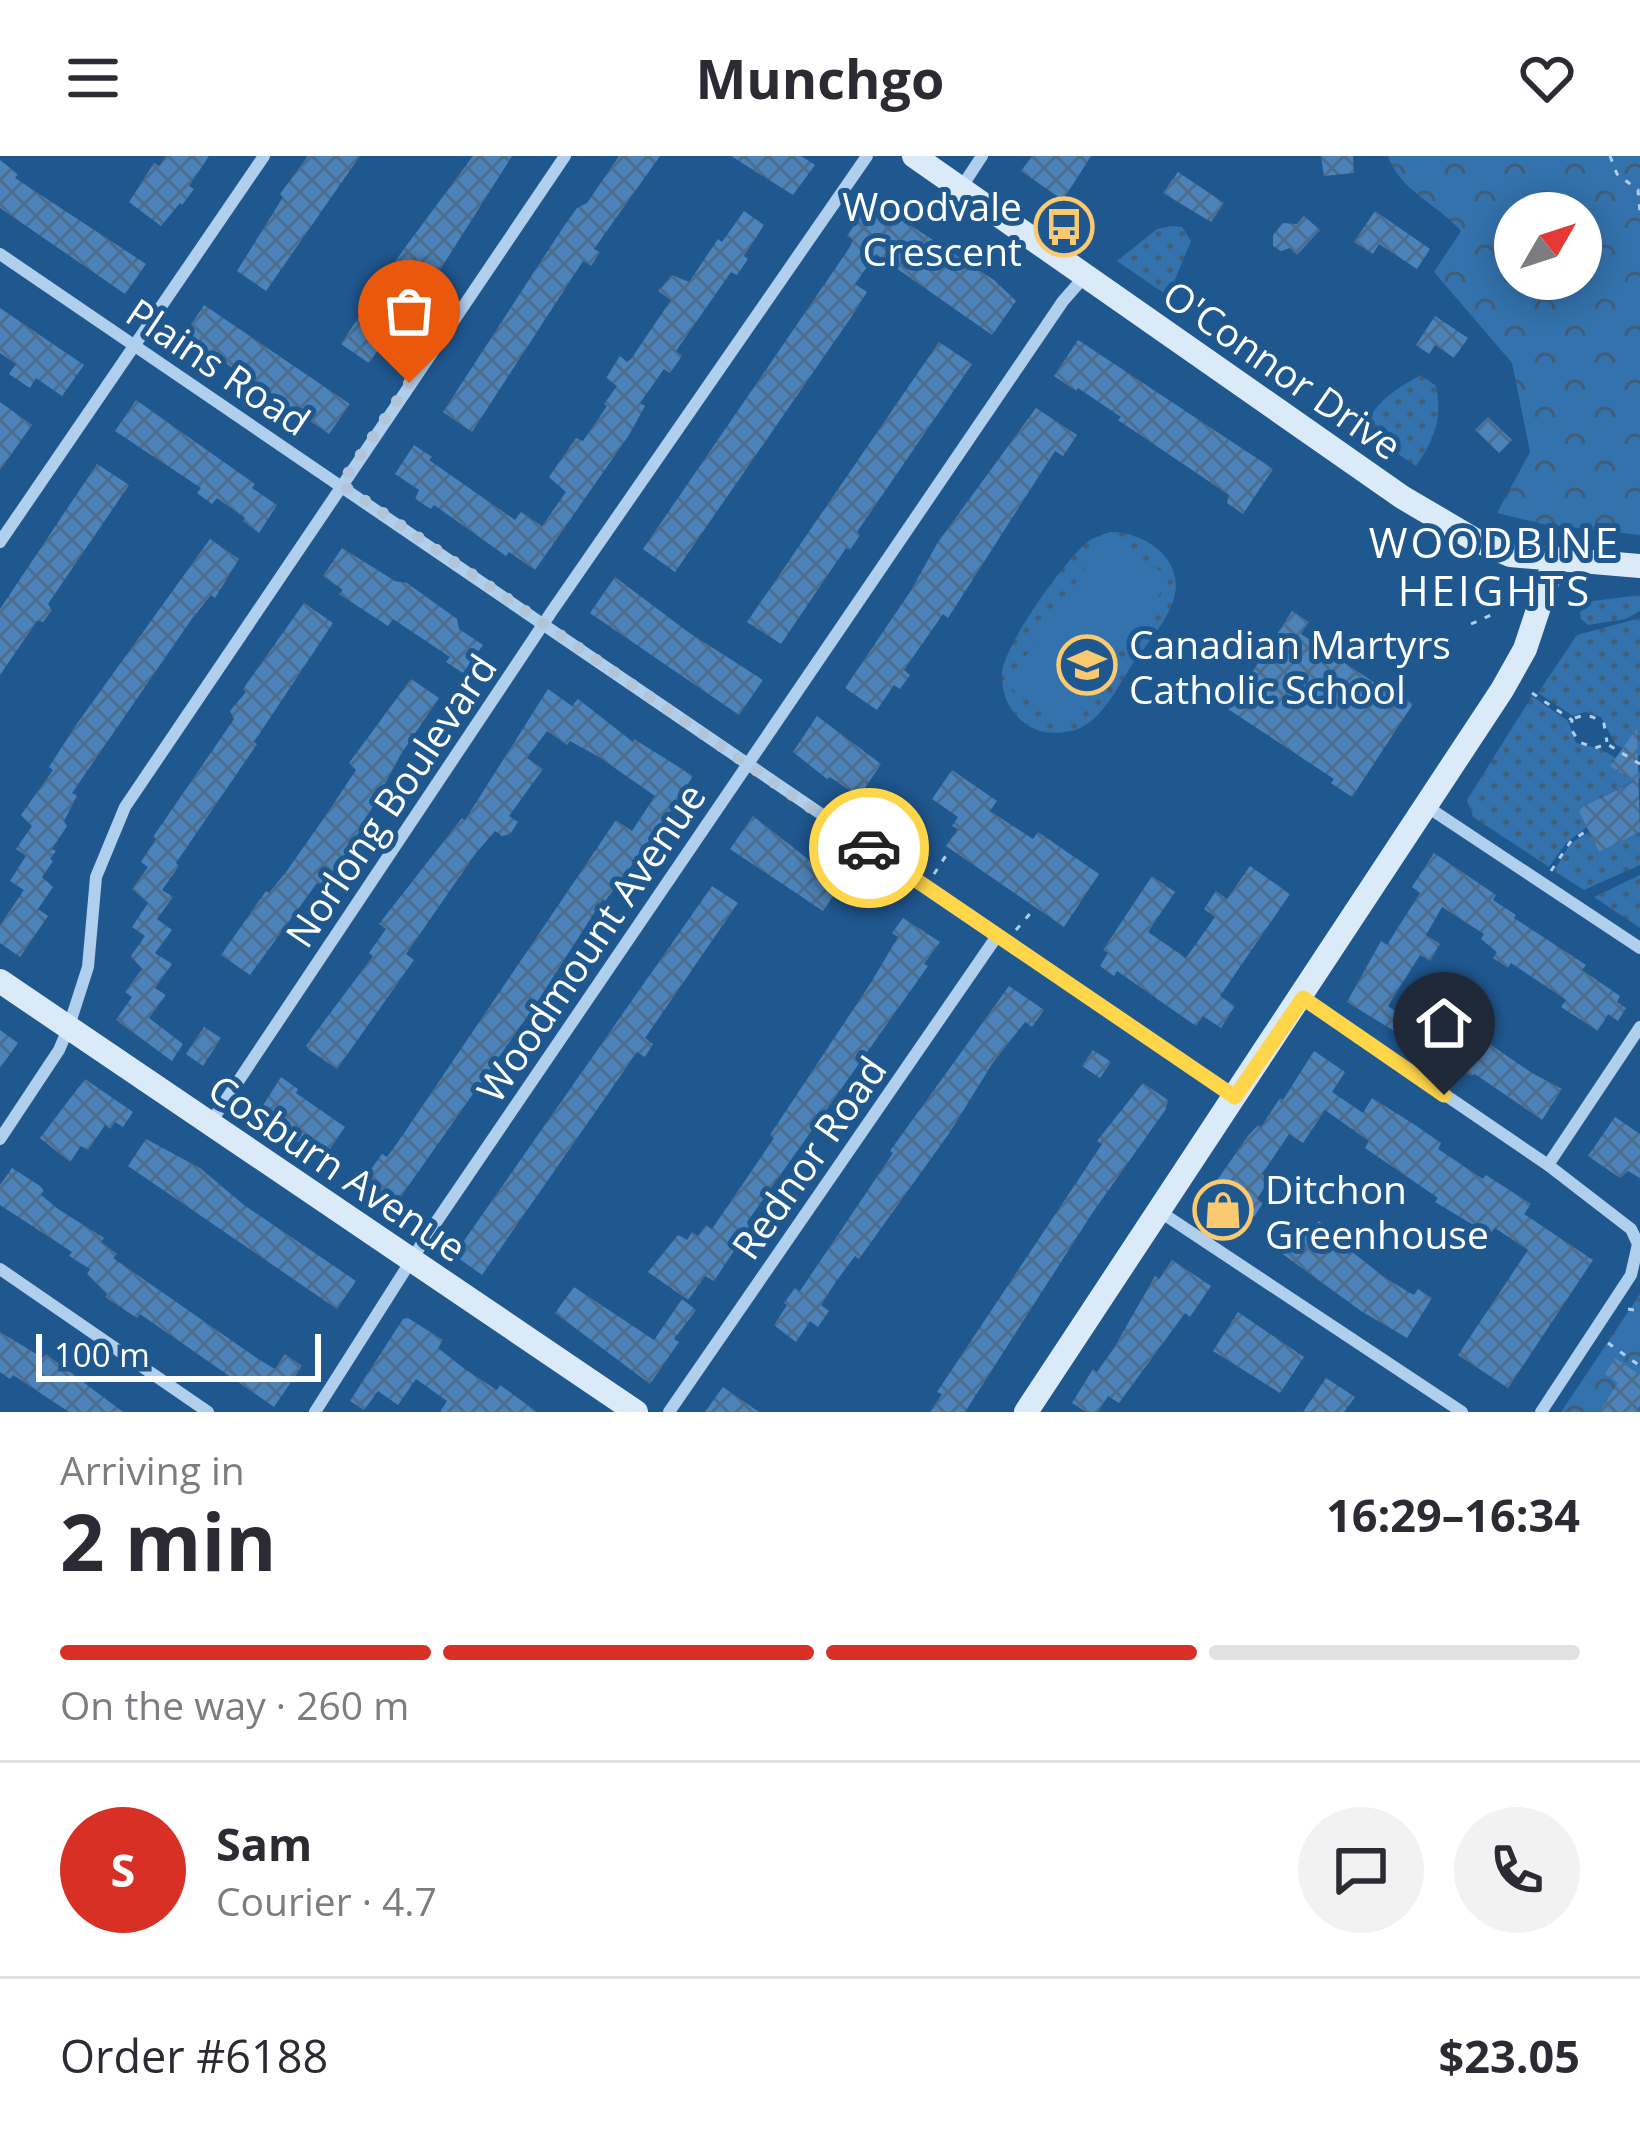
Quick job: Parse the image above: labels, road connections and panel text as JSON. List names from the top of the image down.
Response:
{
  "streets": {
    "main road": ["O'Connor Drive", "Cosburn Avenue"],
    "street": [
      "Plains Road",
      "Norlong Boulevard",
      "Woodmount Avenue",
      "Rednor Road"
    ]
  },
  "crossings": [
    ["Plains Road", "Norlong Boulevard"],
    ["Plains Road", "Woodmount Avenue"],
    ["Plains Road", "Rednor Road"],
    ["O'Connor Drive", "Woodmount Avenue"],
    ["Norlong Boulevard", "Cosburn Avenue"],
    ["Woodmount Avenue", "Cosburn Avenue"]
  ],
  "districts": ["WOODBINE HEIGHTS"],
  "places": {
    "bus stop": ["Woodvale Crescent"],
    "school or university": ["Canadian Martyrs Catholic School"],
    "shop": ["Ditchon Greenhouse"]
  },
  "scale_bar": "100 m",
  "north": "top right",
  "page": {
    "header": "Munchgo",
    "scale": "100 m",
    "heading": ["2 min", "Arriving in", "16:29–16:34"],
    "panel": [
      "Sam",
      "Courier · 4.7",
      "Order #6188",
      "$23.05"
    ],
    "bar": "On the way · 260 m",
    "round": "S"
  }
}
